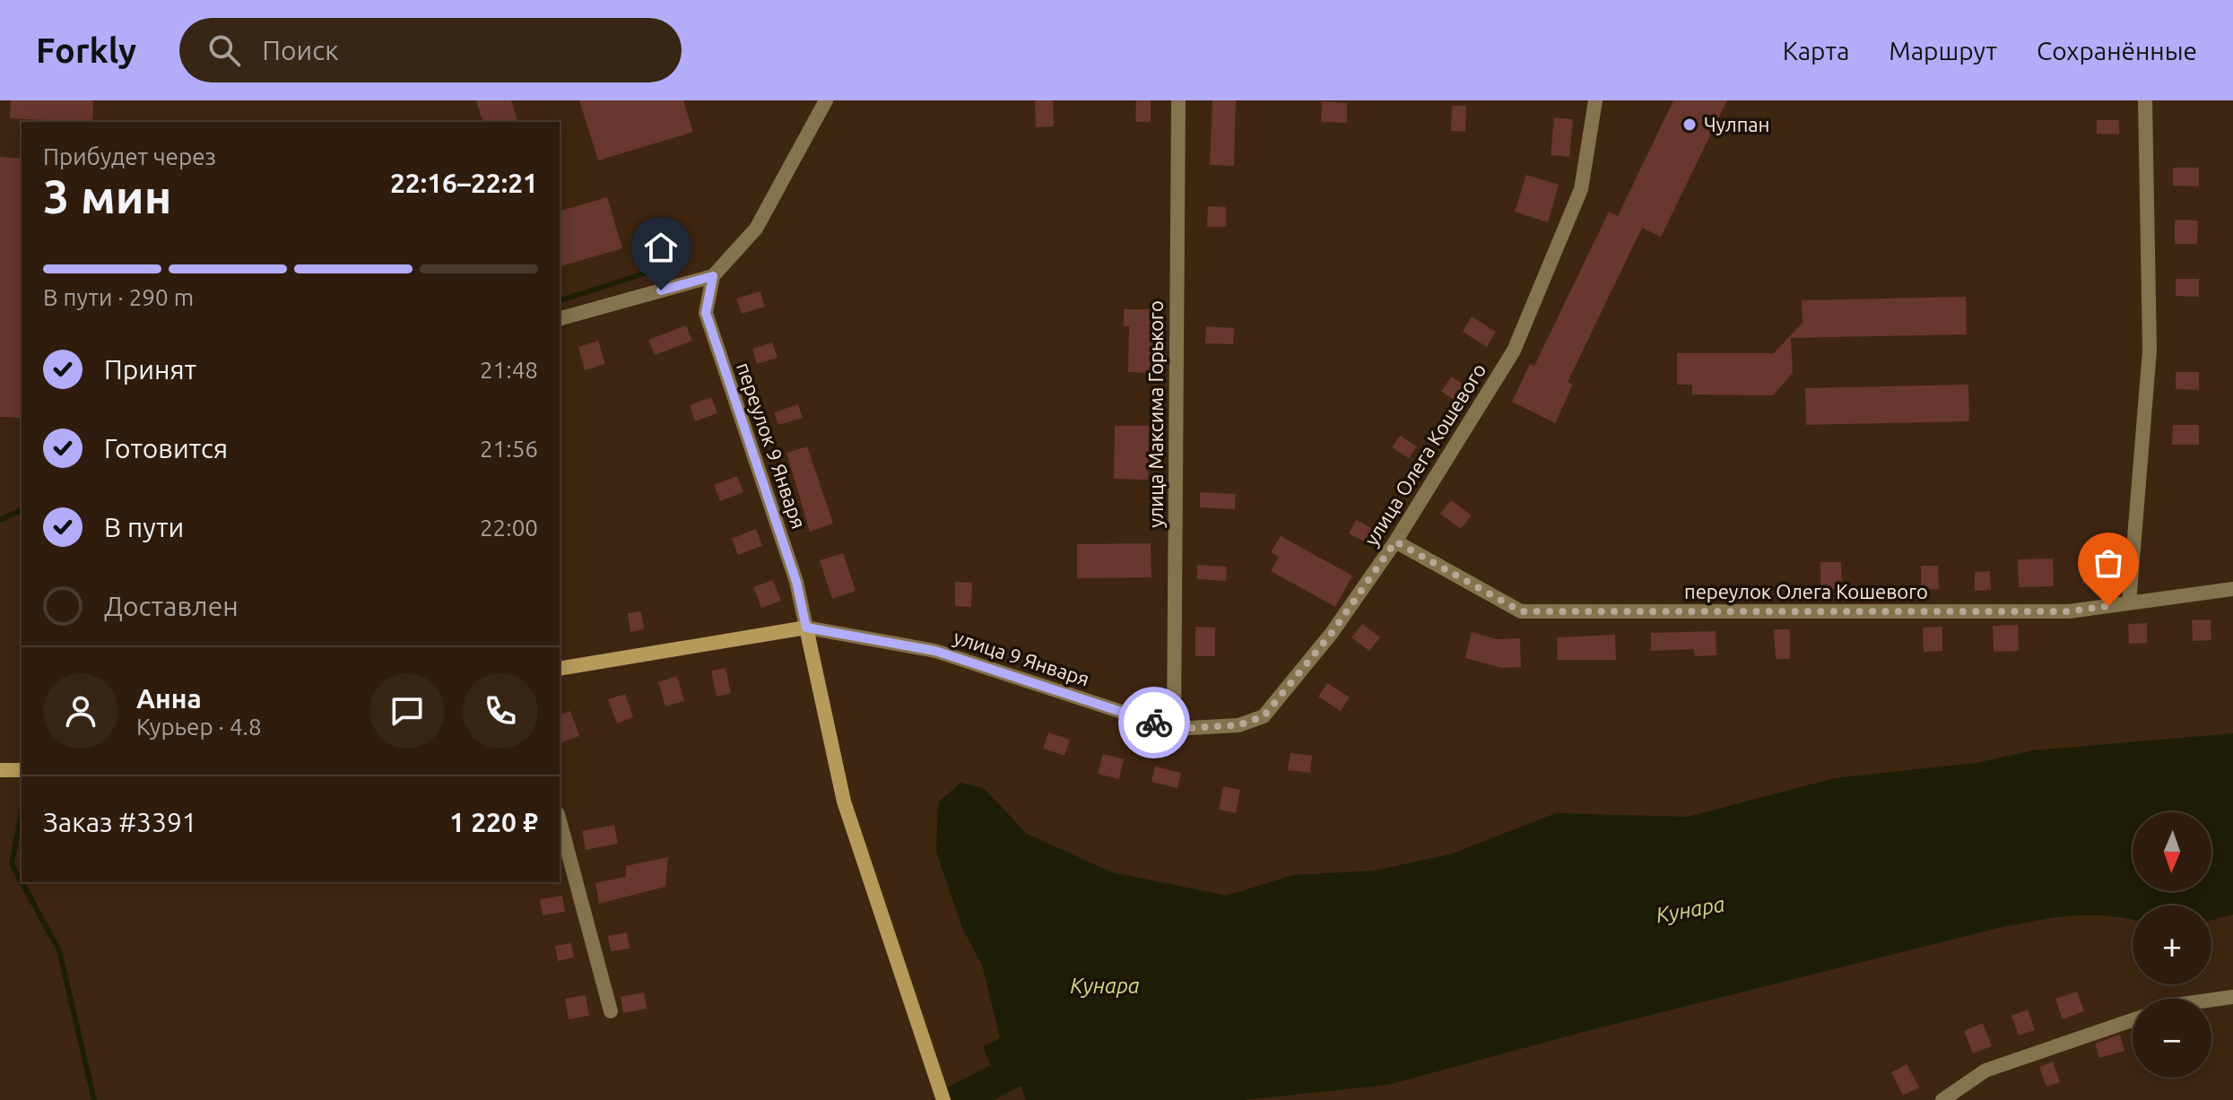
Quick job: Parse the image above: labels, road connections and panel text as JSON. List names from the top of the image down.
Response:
{
  "streets": {
    "street": [
      "улица Максима Горького",
      "переулок 9 Января",
      "улица Олега Кошевого",
      "переулок Олега Кошевого",
      "улица 9 Января"
    ]
  },
  "crossings": [
    ["улица Максима Горького", "улица Олега Кошевого"],
    ["улица Максима Горького", "улица 9 Января"],
    ["переулок 9 Января", "улица 9 Января"],
    ["улица Олега Кошевого", "переулок Олега Кошевого"],
    ["улица Олега Кошевого", "улица 9 Января"]
  ],
  "water": ["Кунара"],
  "places": ["Чулпан"],
  "north": "bottom",
  "page": {
    "header": "Forkly",
    "search": "Поиск",
    "nav": ["Карта", "Маршрут", "Сохранённые"],
    "heading": ["3 мин", "Прибудет через", "22:16–22:21"],
    "panel": [
      "Анна",
      "Курьер · 4.8",
      "Заказ #3391",
      "1 220 ₽"
    ],
    "bar": "В пути · 290 m",
    "list": [
      ["Принят", "21:48"],
      ["Готовится", "21:56"],
      ["В пути", "22:00"],
      "Доставлен"
    ],
    "map_buttons": ["+", "−"]
  }
}
